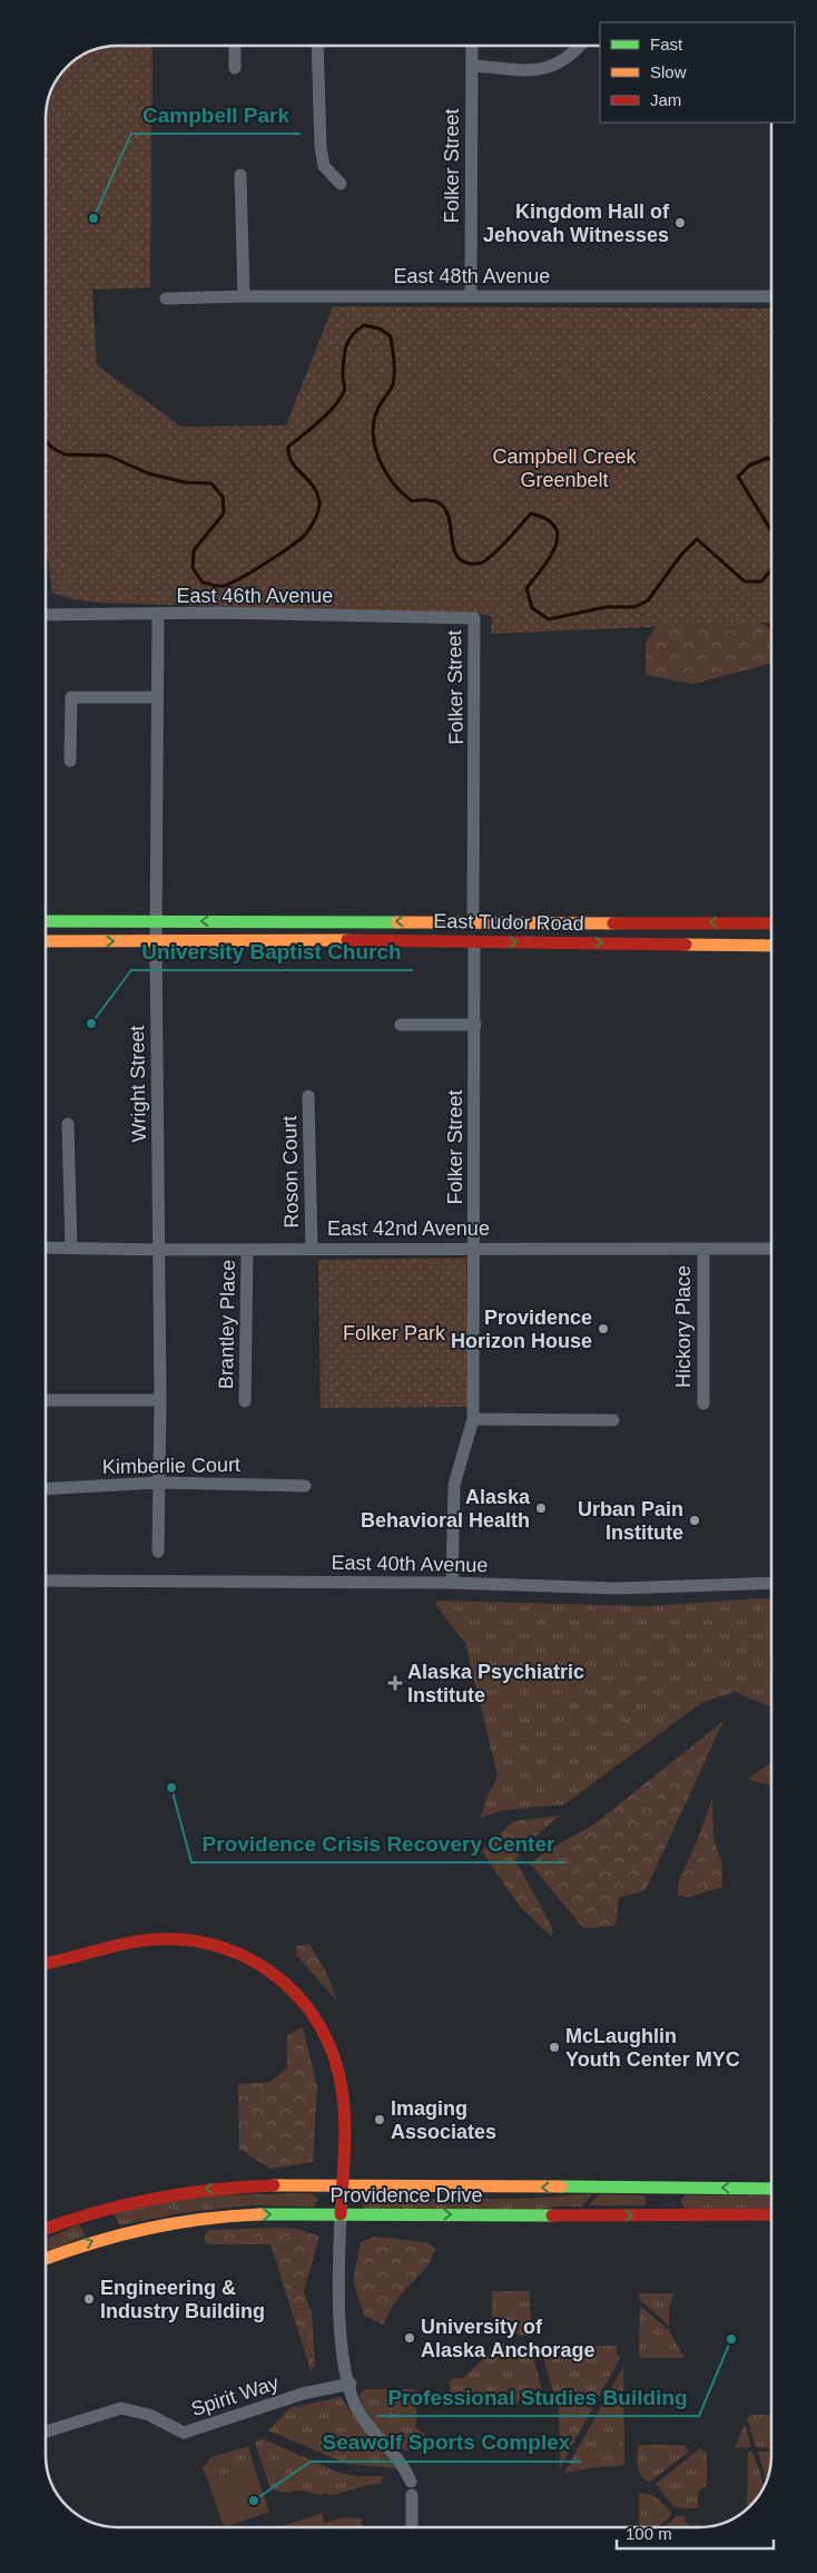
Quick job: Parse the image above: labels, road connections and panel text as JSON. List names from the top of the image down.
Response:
{
  "streets": {
    "main road": ["East Tudor Road", "Providence Drive"],
    "street": [
      "Folker Street",
      "East 48th Avenue",
      "East 46th Avenue",
      "Wright Street",
      "Roson Court",
      "East 42nd Avenue",
      "Brantley Place",
      "Hickory Place",
      "Kimberlie Court",
      "East 40th Avenue",
      "Spirit Way"
    ]
  },
  "crossings": [
    ["Folker Street", "East 48th Avenue"],
    ["Folker Street", "East 46th Avenue"],
    ["Folker Street", "East Tudor Road"],
    ["Folker Street", "East 42nd Avenue"],
    ["Folker Street", "East 40th Avenue"],
    ["East 46th Avenue", "Wright Street"],
    ["East Tudor Road", "Wright Street"],
    ["Wright Street", "East 42nd Avenue"],
    ["Wright Street", "Kimberlie Court"],
    ["Roson Court", "East 42nd Avenue"],
    ["East 42nd Avenue", "Brantley Place"],
    ["East 42nd Avenue", "Hickory Place"]
  ],
  "parks": ["Campbell Creek Greenbelt", "Folker Park"],
  "places": {
    "other": [
      "Campbell Park",
      "Kingdom Hall of Jehovah Witnesses",
      "University Baptist Church",
      "Providence Horizon House",
      "Alaska Behavioral Health",
      "Urban Pain Institute",
      "Providence Crisis Recovery Center",
      "McLaughlin Youth Center MYC",
      "Imaging Associates",
      "Engineering & Industry Building",
      "University of Alaska Anchorage",
      "Professional Studies Building",
      "Seawolf Sports Complex"
    ],
    "health": ["Alaska Psychiatric Institute"]
  },
  "legend": ["Fast", "Slow", "Jam"],
  "scale_bar": "100 m"
}
